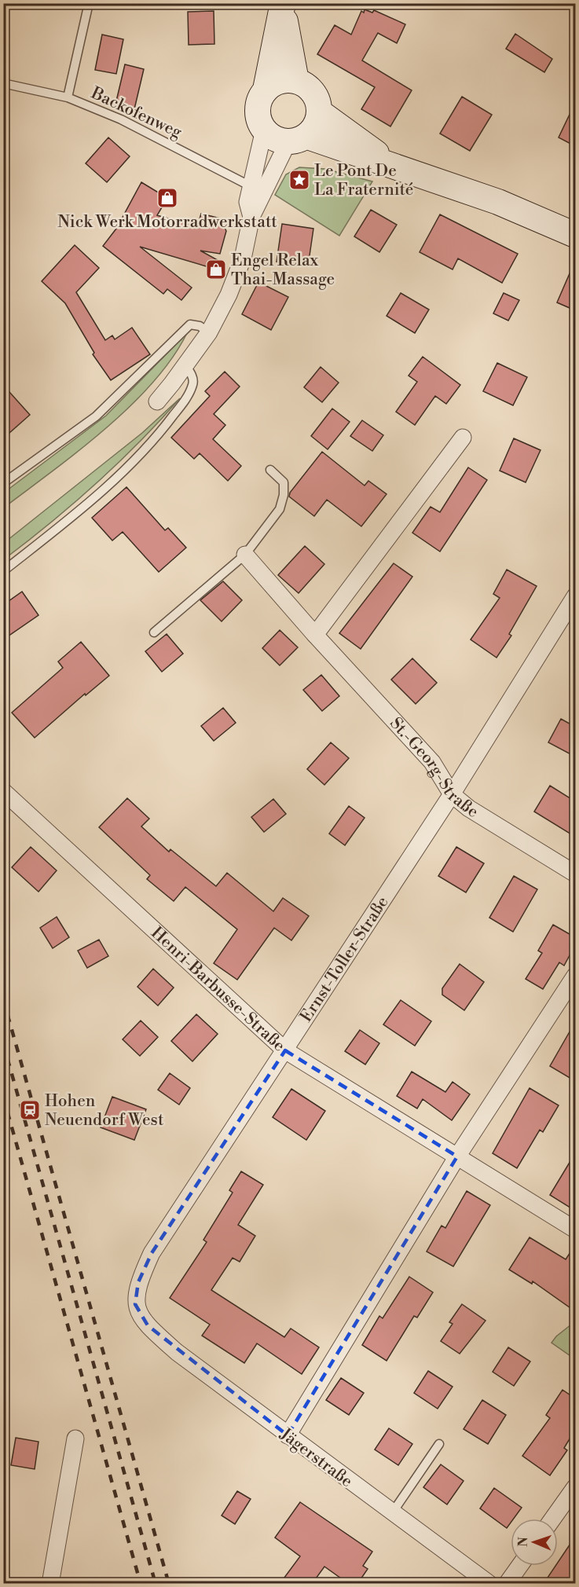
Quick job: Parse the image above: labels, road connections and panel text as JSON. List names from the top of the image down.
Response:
{
  "streets": {
    "street": [
      "St.-Georg-Straße",
      "Ernst-Toller-Straße",
      "Henri-Barbusse-Straße",
      "Jägerstraße"
    ],
    "lane": ["Backofenweg"]
  },
  "crossings": [
    ["St.-Georg-Straße", "Ernst-Toller-Straße"],
    ["Ernst-Toller-Straße", "Henri-Barbusse-Straße"],
    ["Ernst-Toller-Straße", "Jägerstraße"]
  ],
  "places": {
    "place": ["Le Pont De La Fraternité"],
    "shop": ["Nick Werk Motorradwerkstatt", "Engel Relax Thai-Massage"],
    "station": ["Hohen Neuendorf West"]
  },
  "north": "left"
}
